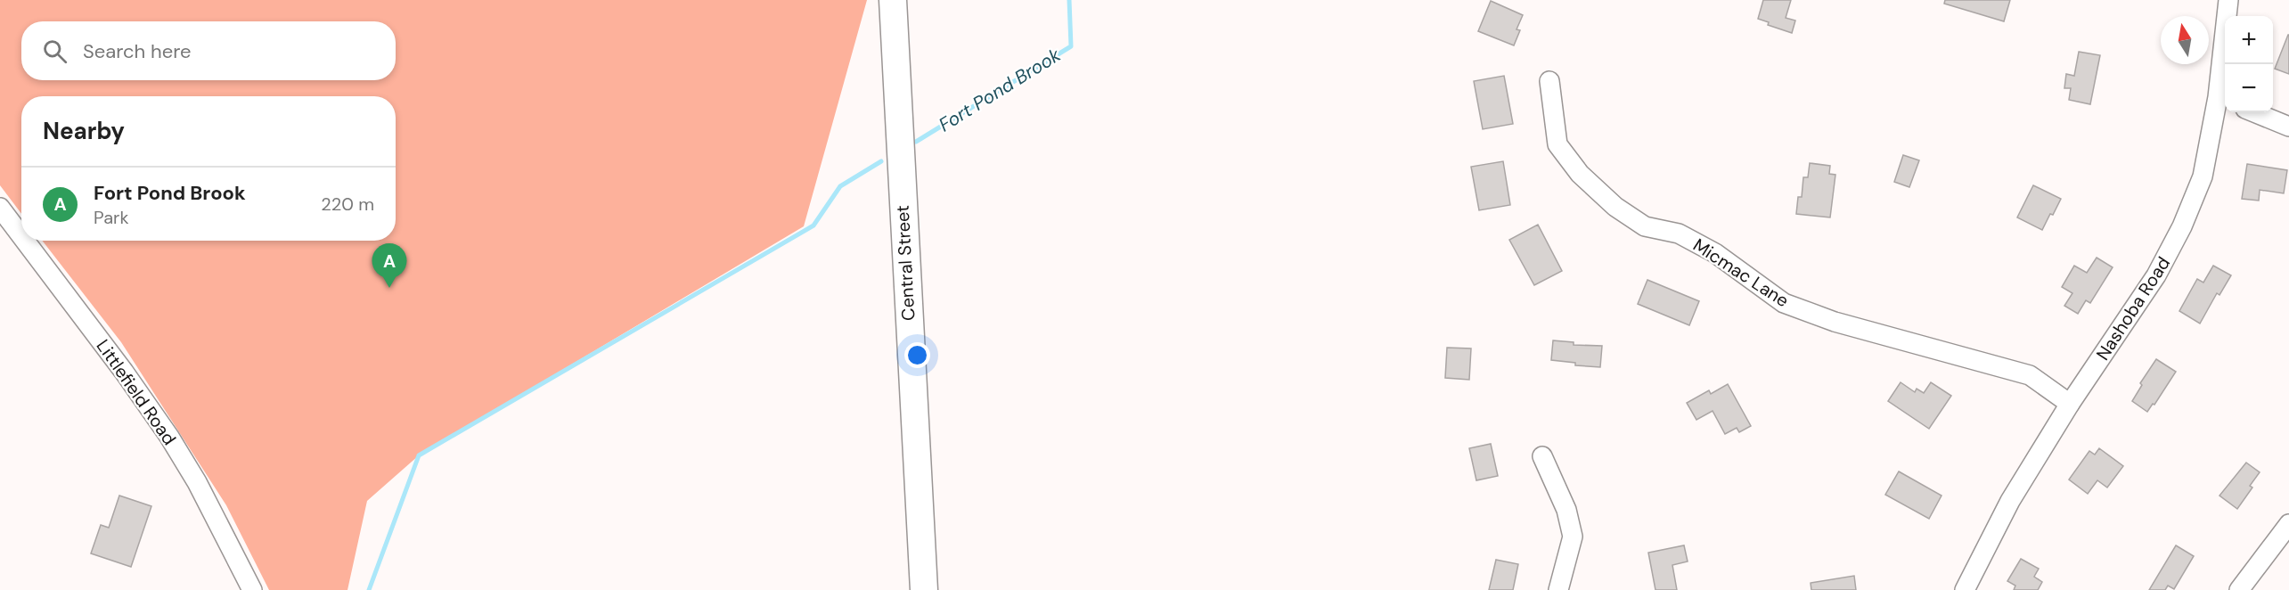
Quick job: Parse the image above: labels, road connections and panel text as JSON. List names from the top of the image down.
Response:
{
  "streets": {
    "street": [
      "Central Street",
      "Micmac Lane",
      "Nashoba Road",
      "Littlefield Road"
    ]
  },
  "crossings": [
    ["Micmac Lane", "Nashoba Road"]
  ],
  "water": ["Fort Pond Brook"],
  "north": "top",
  "page": {
    "map_buttons": ["+", "−"],
    "search": "Search here",
    "heading": "Nearby",
    "list": [
      {
        "mark": "A",
        "name": "Fort Pond Brook",
        "note": "Park",
        "value": "220 m"
      }
    ],
    "pins": "A"
  }
}
